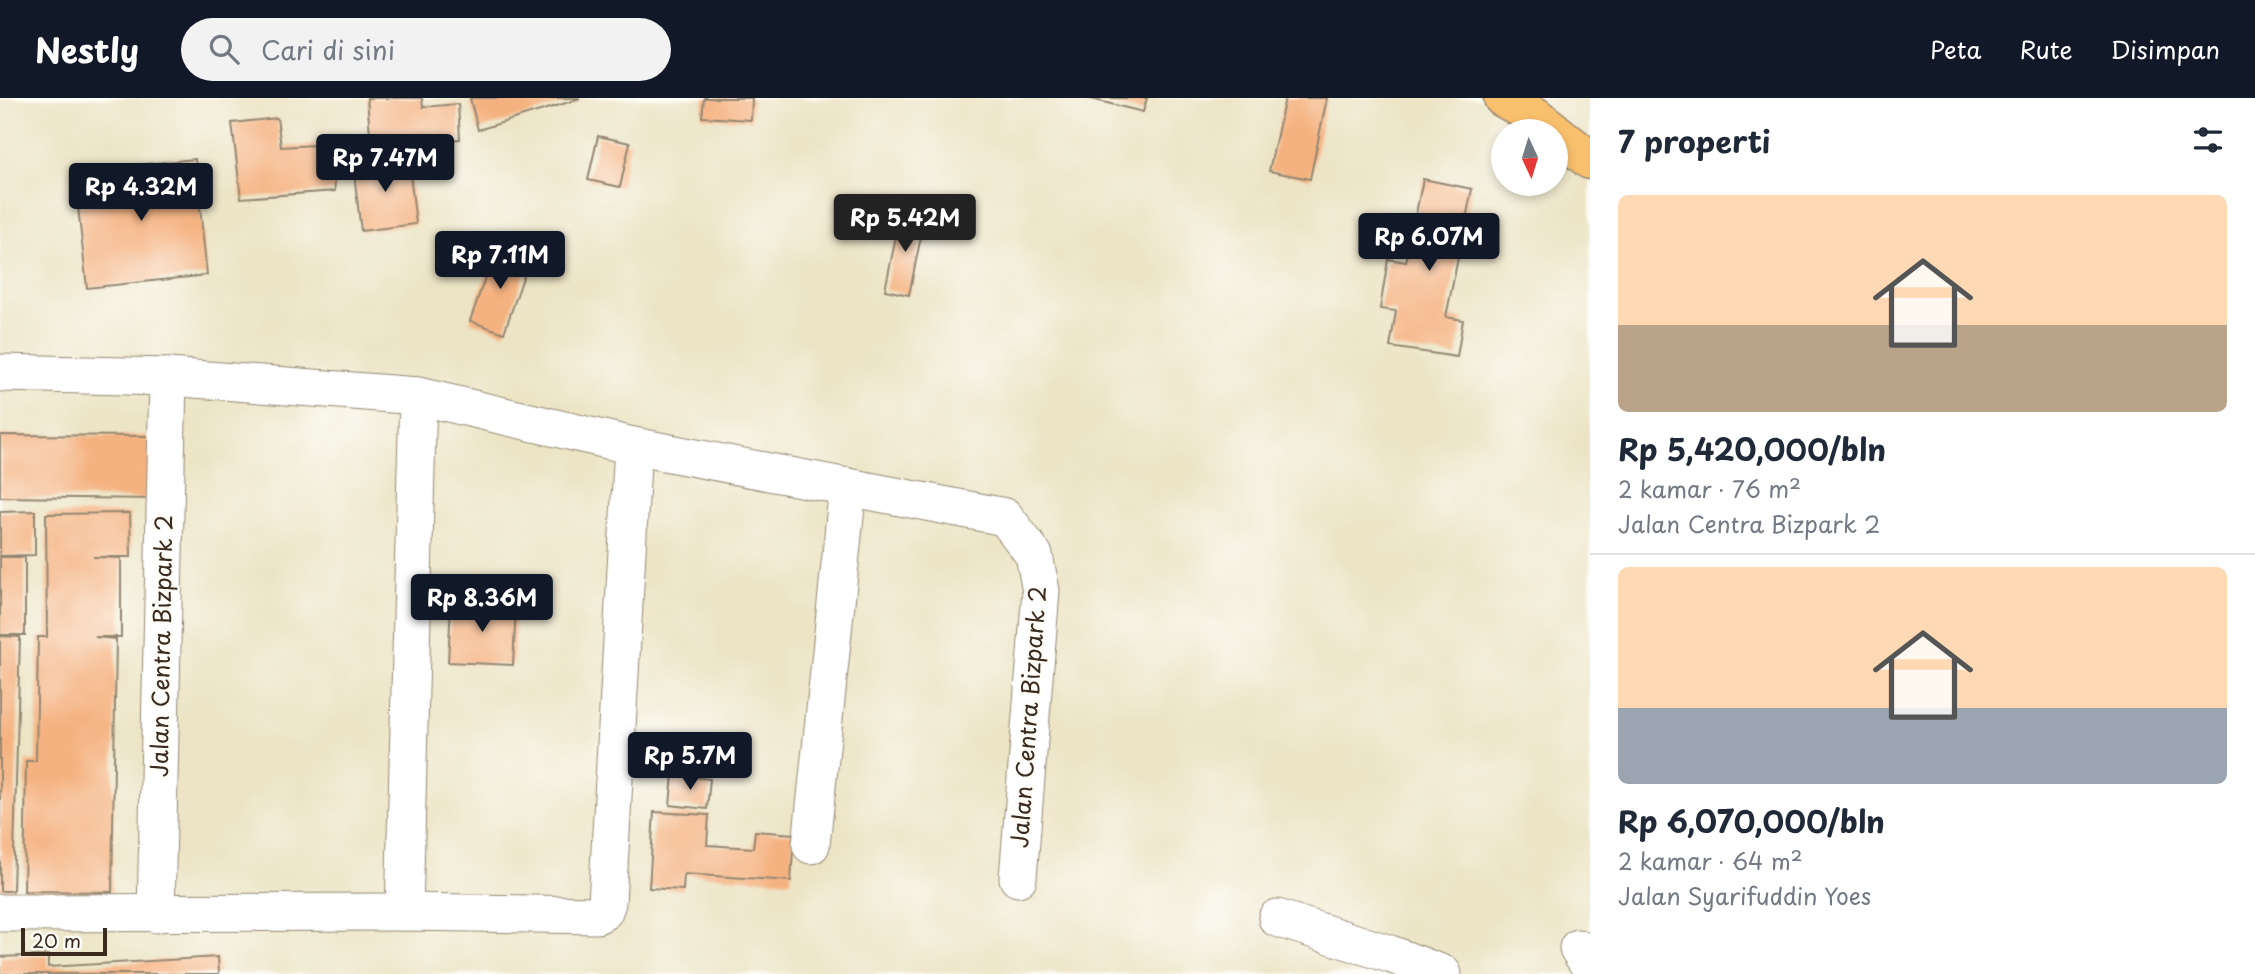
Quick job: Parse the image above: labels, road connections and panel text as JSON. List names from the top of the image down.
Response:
{
  "streets": {
    "street": ["Jalan Centra Bizpark 2"]
  },
  "scale_bar": "20 m",
  "north": "bottom",
  "page": {
    "header": "Nestly",
    "search": "Cari di sini",
    "nav": ["Peta", "Rute", "Disimpan"],
    "heading": "7 properti",
    "price": [
      "Rp 7.47M",
      "Rp 4.32M",
      "Rp 5.42M",
      "Rp 6.07M",
      "Rp 7.11M",
      "Rp 8.36M",
      "Rp 5.7M"
    ],
    "list": [
      {
        "name": "Rp 5,420,000/bln",
        "note": "2 kamar · 76 m² · Jalan Centra Bizpark 2"
      },
      {
        "name": "Rp 6,070,000/bln",
        "note": "2 kamar · 64 m² · Jalan Syarifuddin Yoes"
      }
    ],
    "scale": "20 m"
  }
}
